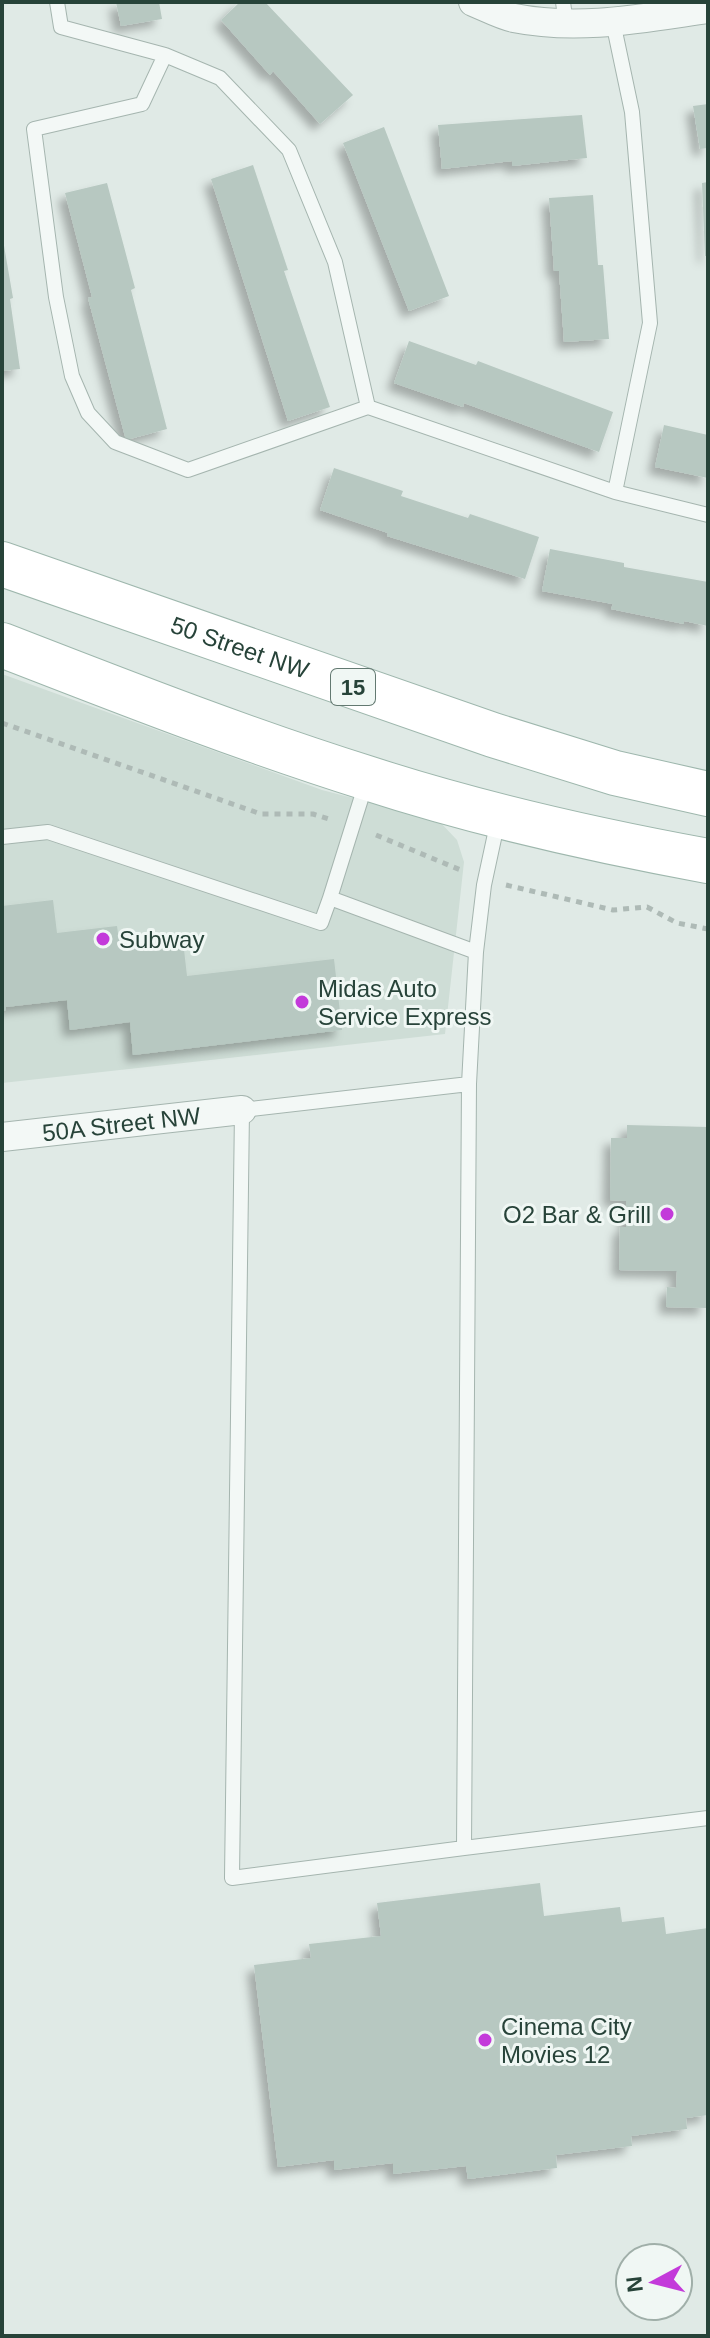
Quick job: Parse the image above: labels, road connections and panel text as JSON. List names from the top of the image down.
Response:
{
  "streets": {
    "main road": ["50 Street NW", "15"],
    "street": ["50A Street NW"]
  },
  "places": [
    "Subway",
    "Midas Auto Service Express",
    "O2 Bar & Grill",
    "Cinema City Movies 12"
  ],
  "north": "left"
}
